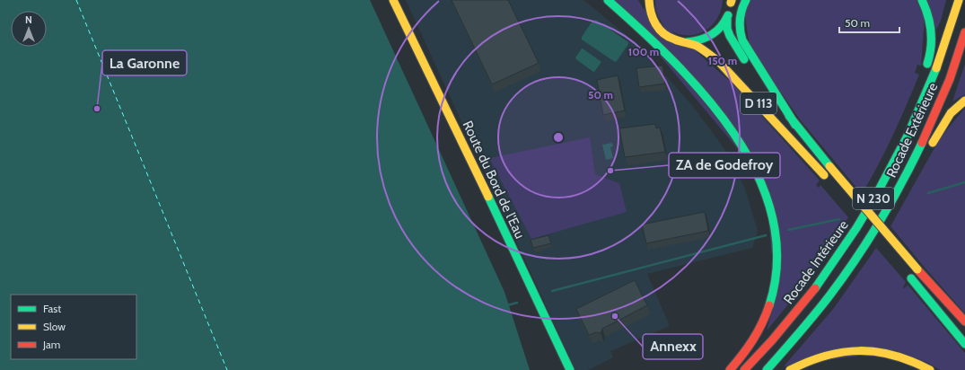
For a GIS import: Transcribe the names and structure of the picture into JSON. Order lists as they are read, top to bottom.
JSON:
{
  "streets": {
    "main road": [
      "D 113",
      "Rocade Extérieure",
      "Route du Bord de l'Eau",
      "N 230",
      "Rocade Intérieure"
    ]
  },
  "places": ["La Garonne", "ZA de Godefroy", "Annexx"],
  "legend": ["Fast", "Slow", "Jam"],
  "scale_bar": "50 m",
  "north": "top",
  "rings": ["100 m", "150 m", "50 m"]
}
